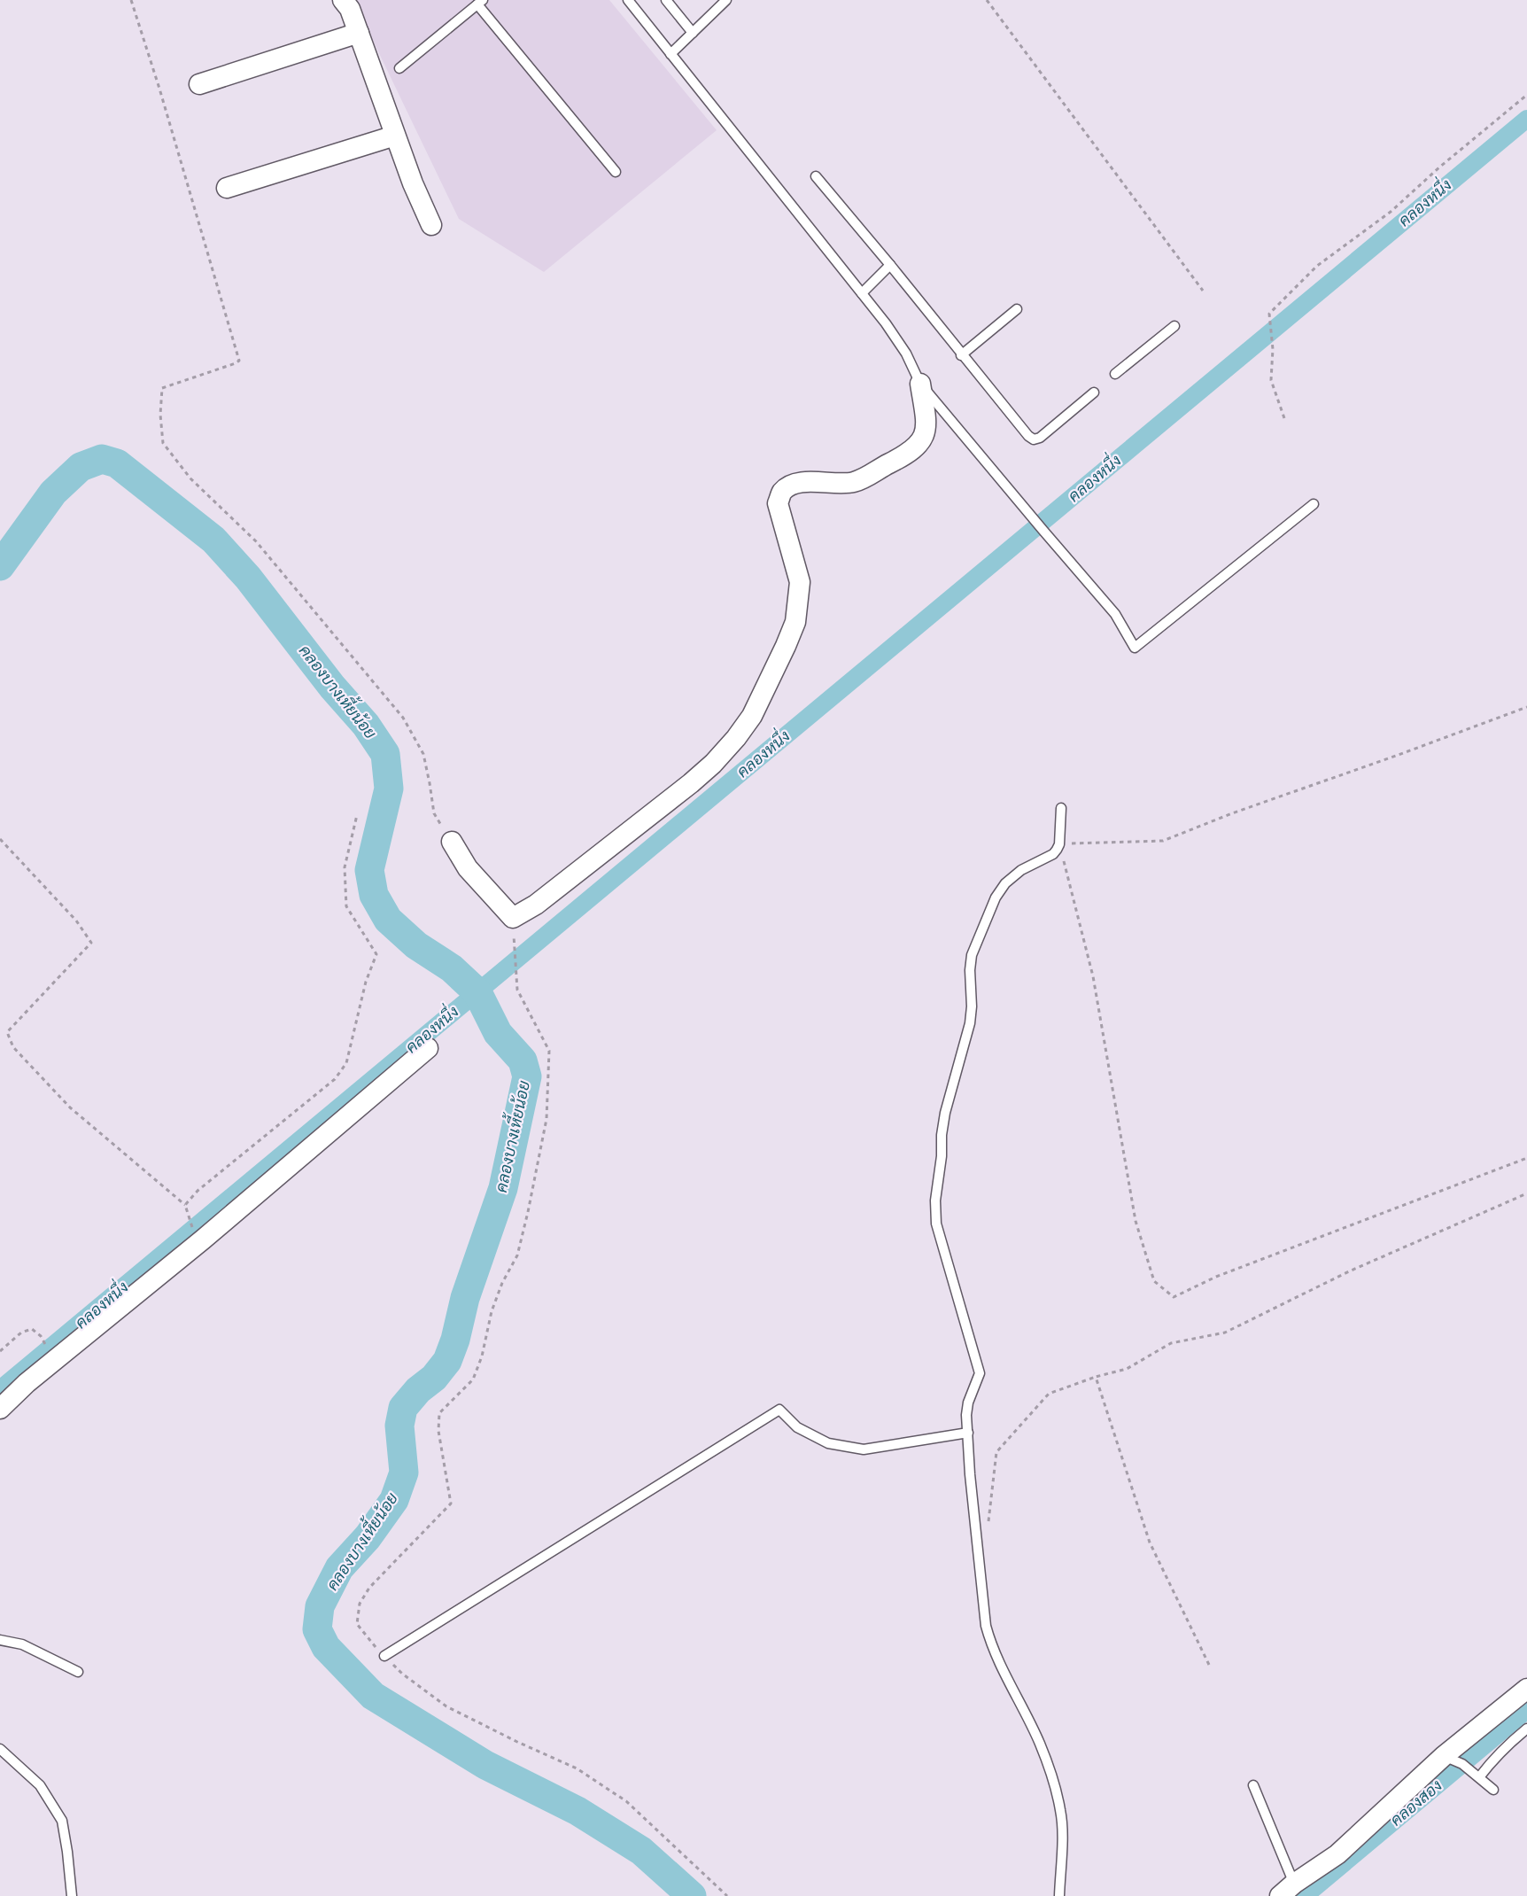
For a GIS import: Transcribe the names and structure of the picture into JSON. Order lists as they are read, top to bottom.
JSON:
{
  "water": ["คลองหนึ่ง", "คลองบางเหี้ยน้อย", "คลองสอง"]
}
